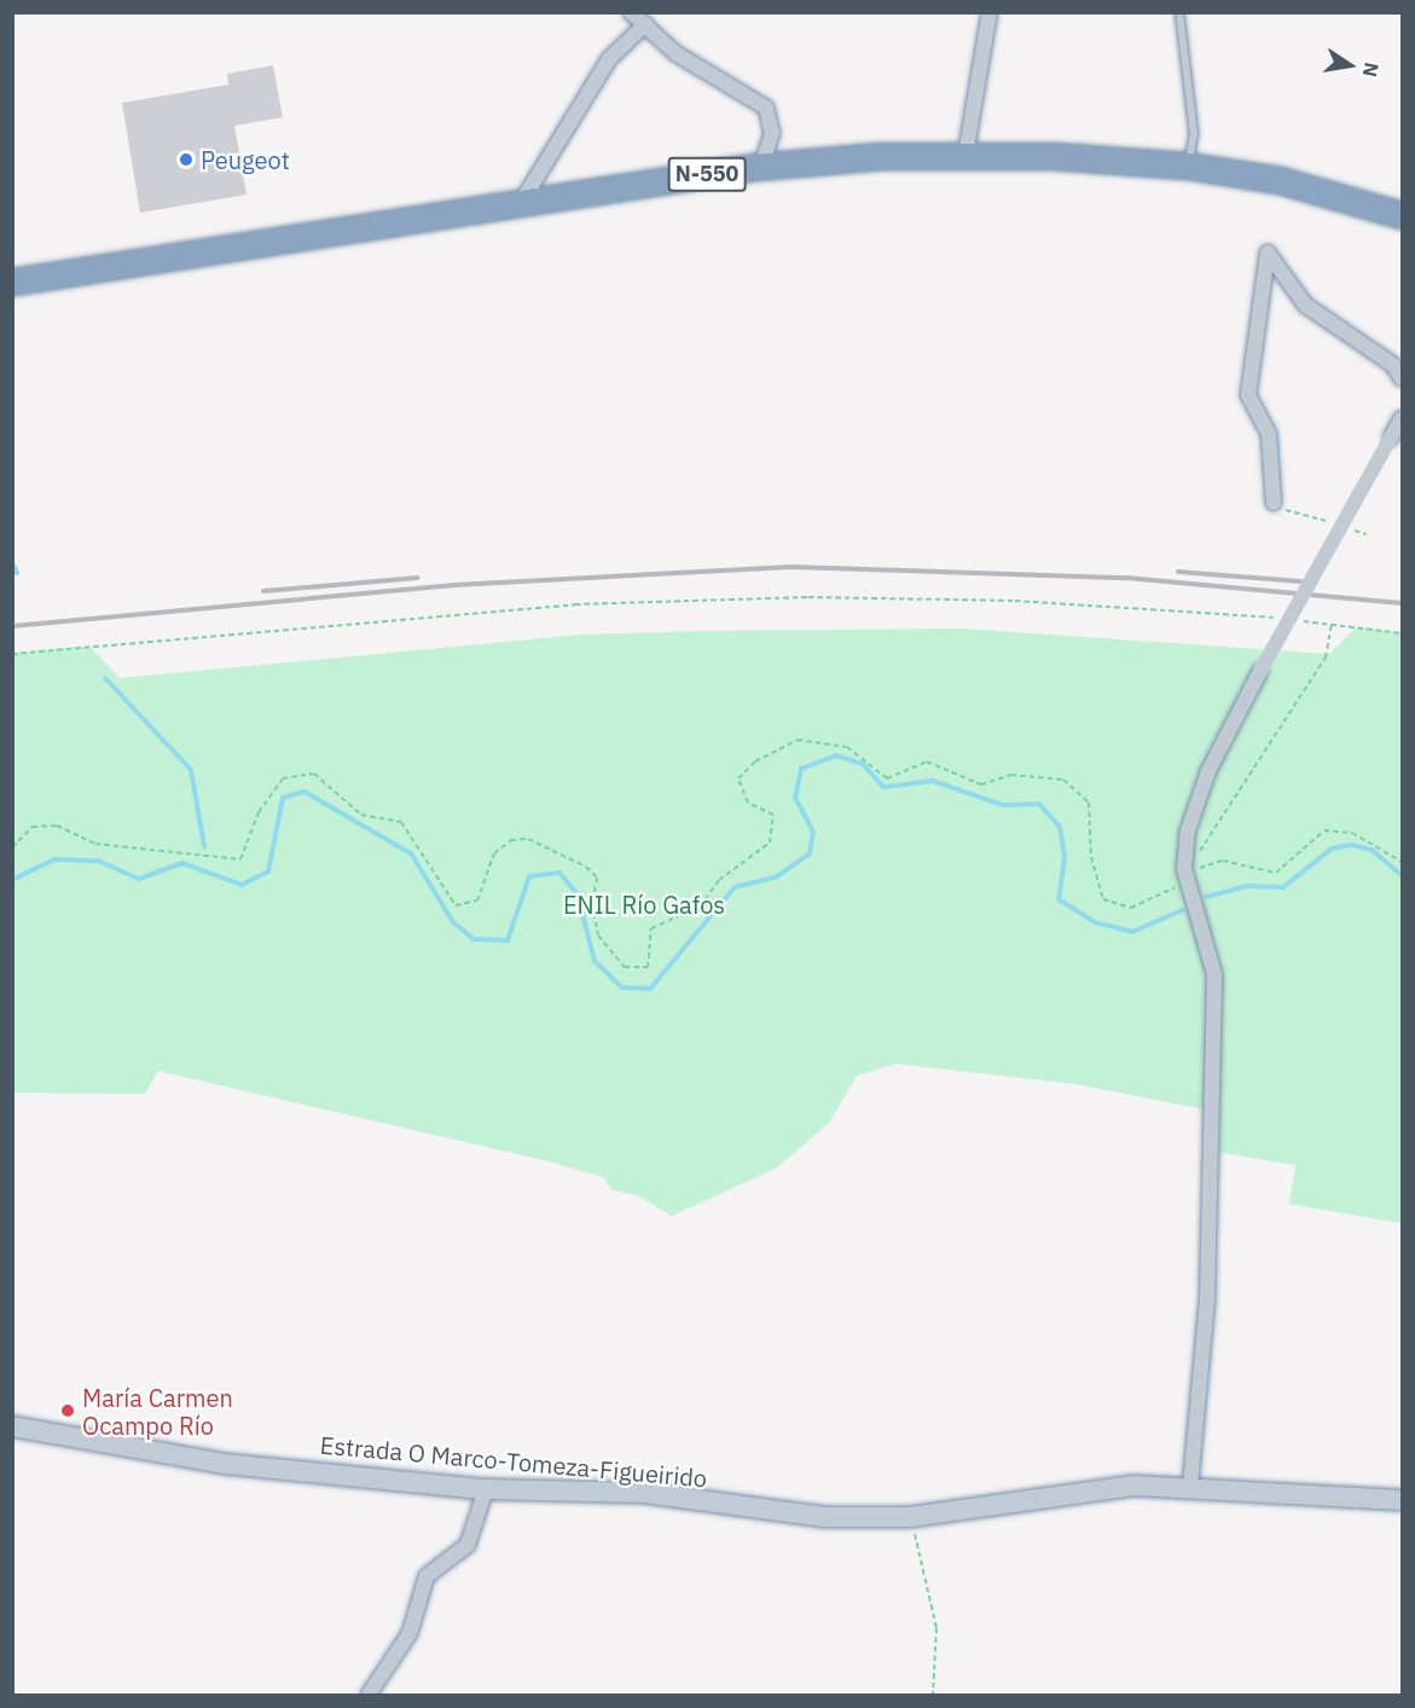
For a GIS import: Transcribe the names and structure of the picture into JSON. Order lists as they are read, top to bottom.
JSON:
{
  "streets": {
    "highway": ["N-550"],
    "street": ["Estrada O Marco-Tomeza-Figueirido"]
  },
  "parks": ["ENIL Río Gafos"],
  "places": ["Peugeot", "María Carmen Ocampo Río"],
  "north": "right"
}
